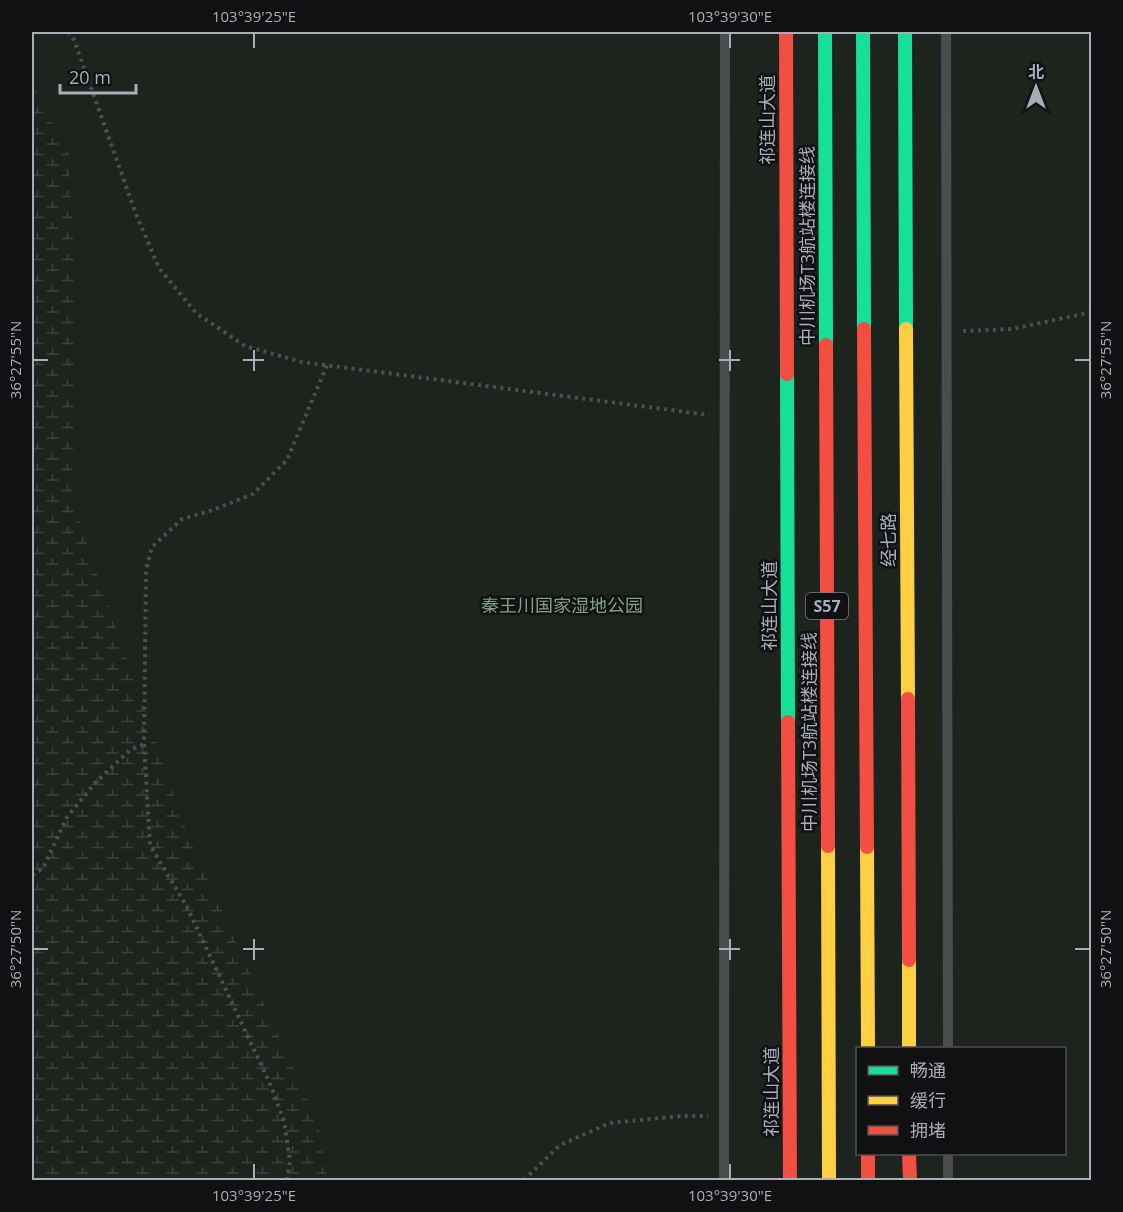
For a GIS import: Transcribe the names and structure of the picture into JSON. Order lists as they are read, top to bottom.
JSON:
{
  "streets": {
    "main road": [
      "祁连山大道",
      "中川机场T3航站楼连接线",
      "经七路",
      "S57"
    ]
  },
  "parks": ["秦王川国家湿地公园"],
  "legend": ["畅通", "缓行", "拥堵"],
  "scale_bar": "20 m",
  "north": "top",
  "coordinates": [
    "103°39'25\"E",
    "103°39'30\"E",
    "36°27'55\"N",
    "36°27'50\"N"
  ]
}
